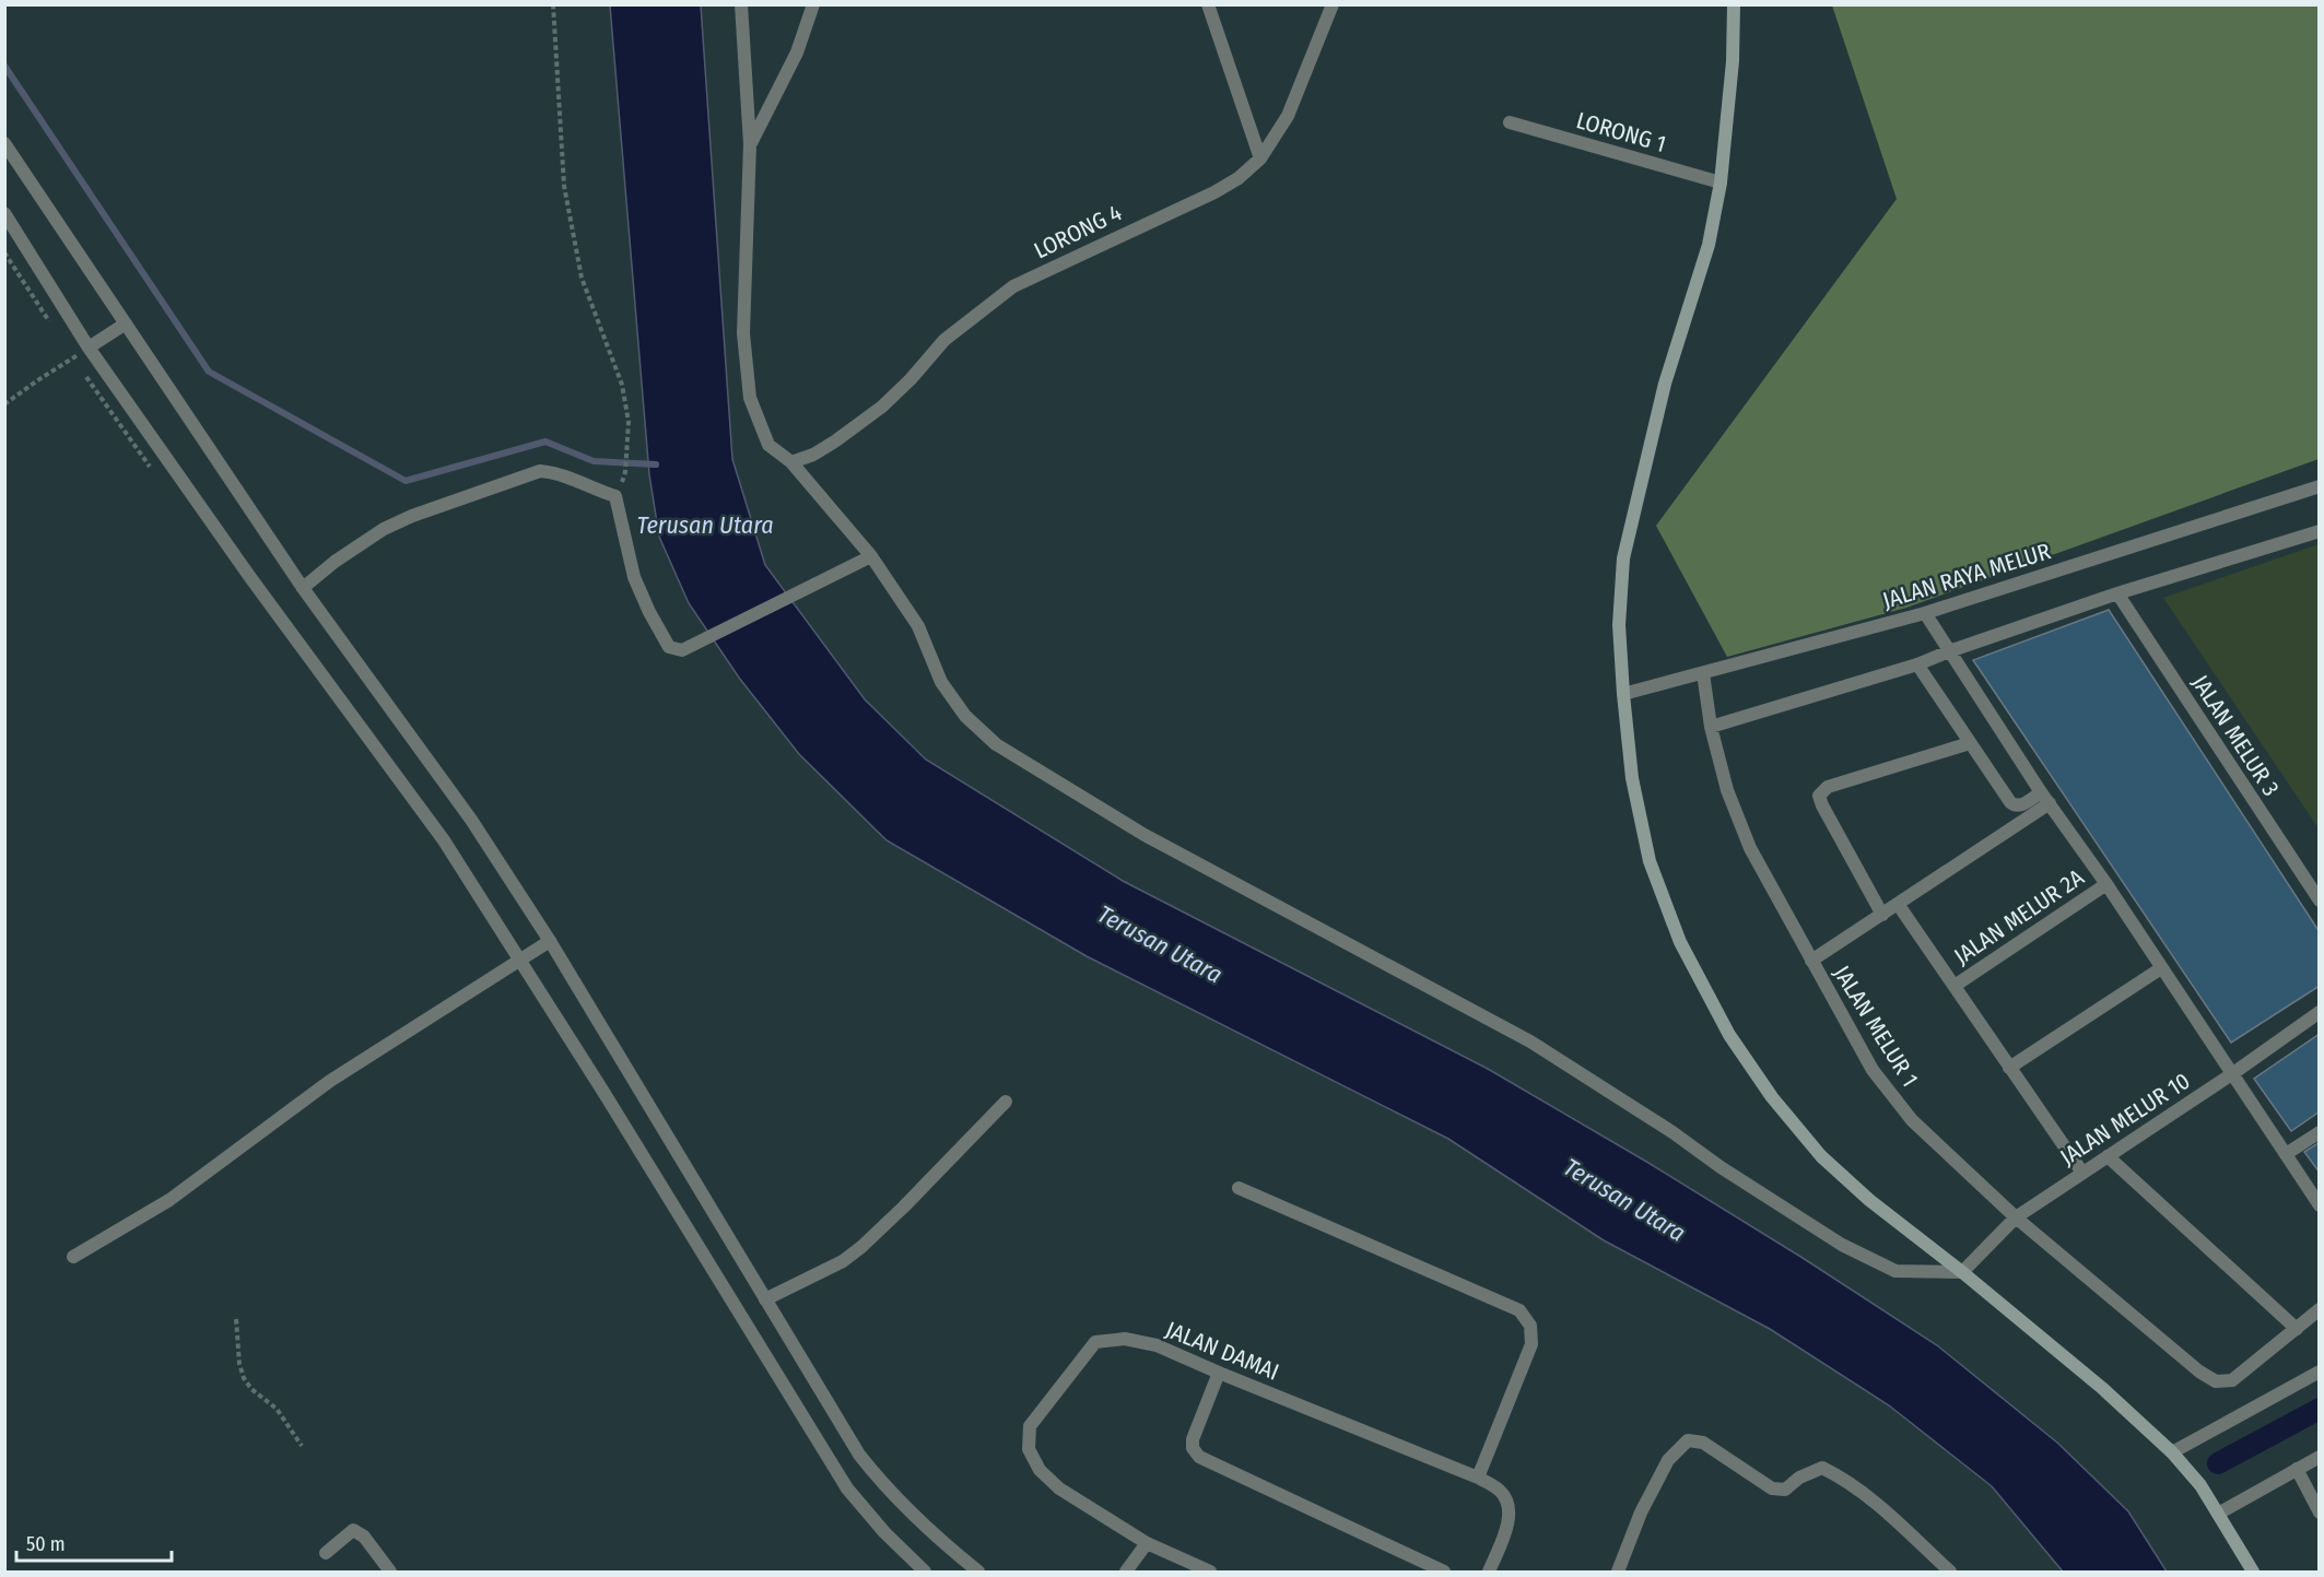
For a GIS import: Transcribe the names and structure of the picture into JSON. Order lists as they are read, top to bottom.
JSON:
{
  "streets": {
    "street": [
      "LORONG 1",
      "LORONG 4",
      "JALAN RAYA MELUR",
      "JALAN MELUR 3",
      "JALAN MELUR 2A",
      "JALAN MELUR 1",
      "JALAN MELUR 10",
      "JALAN DAMAI"
    ]
  },
  "crossings": [
    ["JALAN RAYA MELUR", "JALAN MELUR 1"],
    ["JALAN MELUR 1", "JALAN MELUR 10"]
  ],
  "water": ["Terusan Utara"],
  "scale_bar": "50 m"
}
